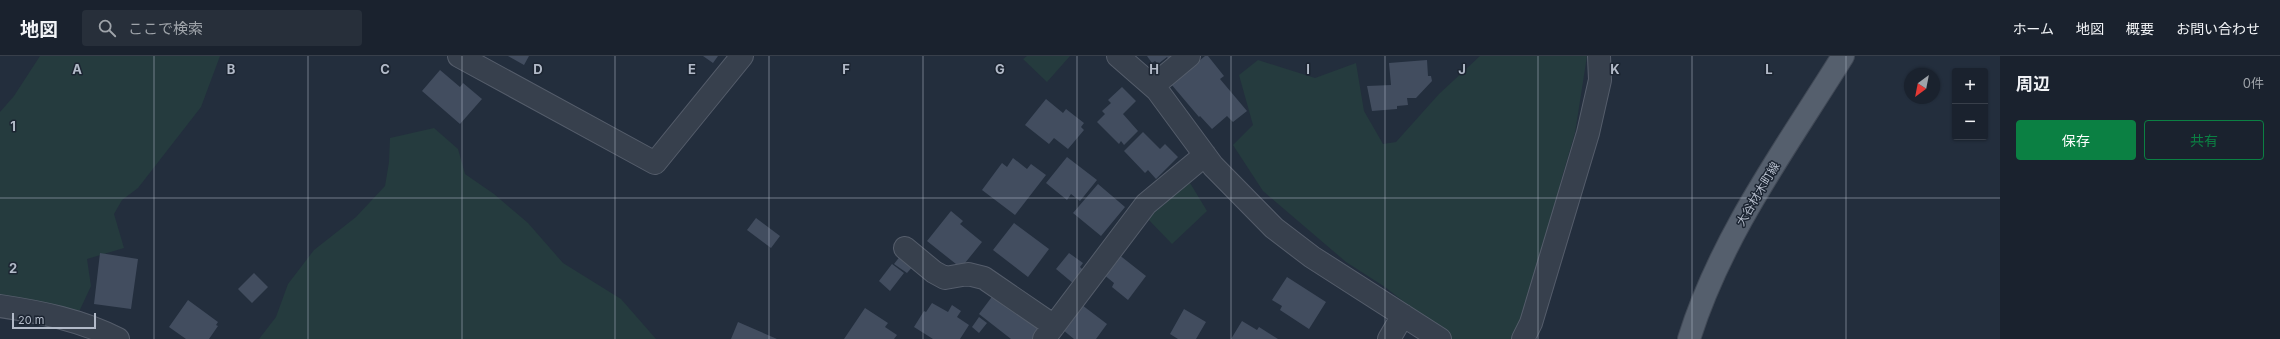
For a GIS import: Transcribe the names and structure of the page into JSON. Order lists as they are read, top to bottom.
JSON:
{
  "streets": {
    "main road": ["大谷材木町線"]
  },
  "scale_bar": "20 m",
  "north": "bottom left",
  "page": {
    "header": "地図",
    "search": "ここで検索",
    "nav": [
      "ホーム",
      "地図",
      "概要",
      "お問い合わせ"
    ],
    "heading": ["周辺", "0件"],
    "map_buttons": ["+", "−"],
    "buttons": ["保存", "共有"],
    "scale": "20 m"
  },
  "grid": {
    "columns": [
      "A",
      "B",
      "C",
      "D",
      "E",
      "F",
      "G",
      "H",
      "I",
      "J",
      "K",
      "L"
    ],
    "rows": ["1", "2"]
  }
}
